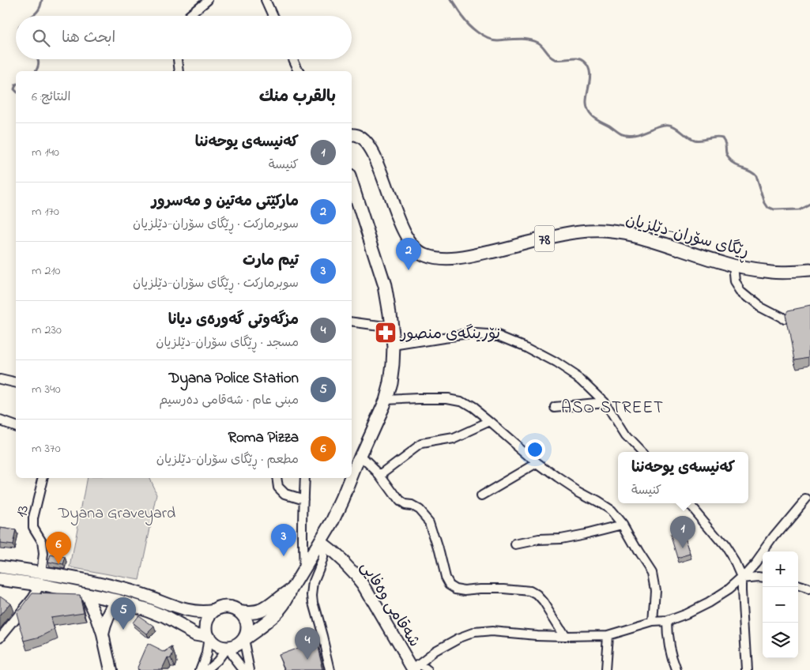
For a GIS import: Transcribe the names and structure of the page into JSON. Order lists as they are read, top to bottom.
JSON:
{
  "streets": {
    "main road": ["ڕێگای سۆران-دێلزیان", "78"],
    "street": ["13", "شەقامی وەفایی"]
  },
  "districts": ["ASO STREET"],
  "parks": ["Dyana Graveyard"],
  "places": {
    "pharmacy": ["نۆرینگه‌ی منصور"]
  },
  "page": {
    "search": "ابحث هنا",
    "heading": ["بالقرب منك", "النتائج: 6"],
    "list": [
      {
        "mark": "1",
        "name": "کەنیسەی یوحەننا",
        "note": "كنيسة",
        "value": "140 m"
      },
      {
        "mark": "2",
        "name": "مارکێتی مەتین و مەسرور",
        "note": "سوبرماركت · ڕێگای سۆران-دێلزیان",
        "value": "170 m"
      },
      {
        "mark": "3",
        "name": "تیم مارت",
        "note": "سوبرماركت · ڕێگای سۆران-دێلزیان",
        "value": "210 m"
      },
      {
        "mark": "4",
        "name": "مزگەوتی گەورەی دیانا",
        "note": "مسجد · ڕێگای سۆران-دێلزیان",
        "value": "230 m"
      },
      {
        "mark": "5",
        "name": "Dyana Police Station",
        "note": "مبنى عام · شەقامی دەرسیم",
        "value": "340 m"
      },
      {
        "mark": "6",
        "name": "Roma Pizza",
        "note": "مطعم · ڕێگای سۆران-دێلزیان",
        "value": "370 m"
      }
    ],
    "pins": [
      "2",
      "1",
      "3",
      "6",
      "5",
      "4"
    ],
    "popup": ["کەنیسەی یوحەننا", "كنيسة"],
    "map_buttons": ["+", "−"]
  }
}
